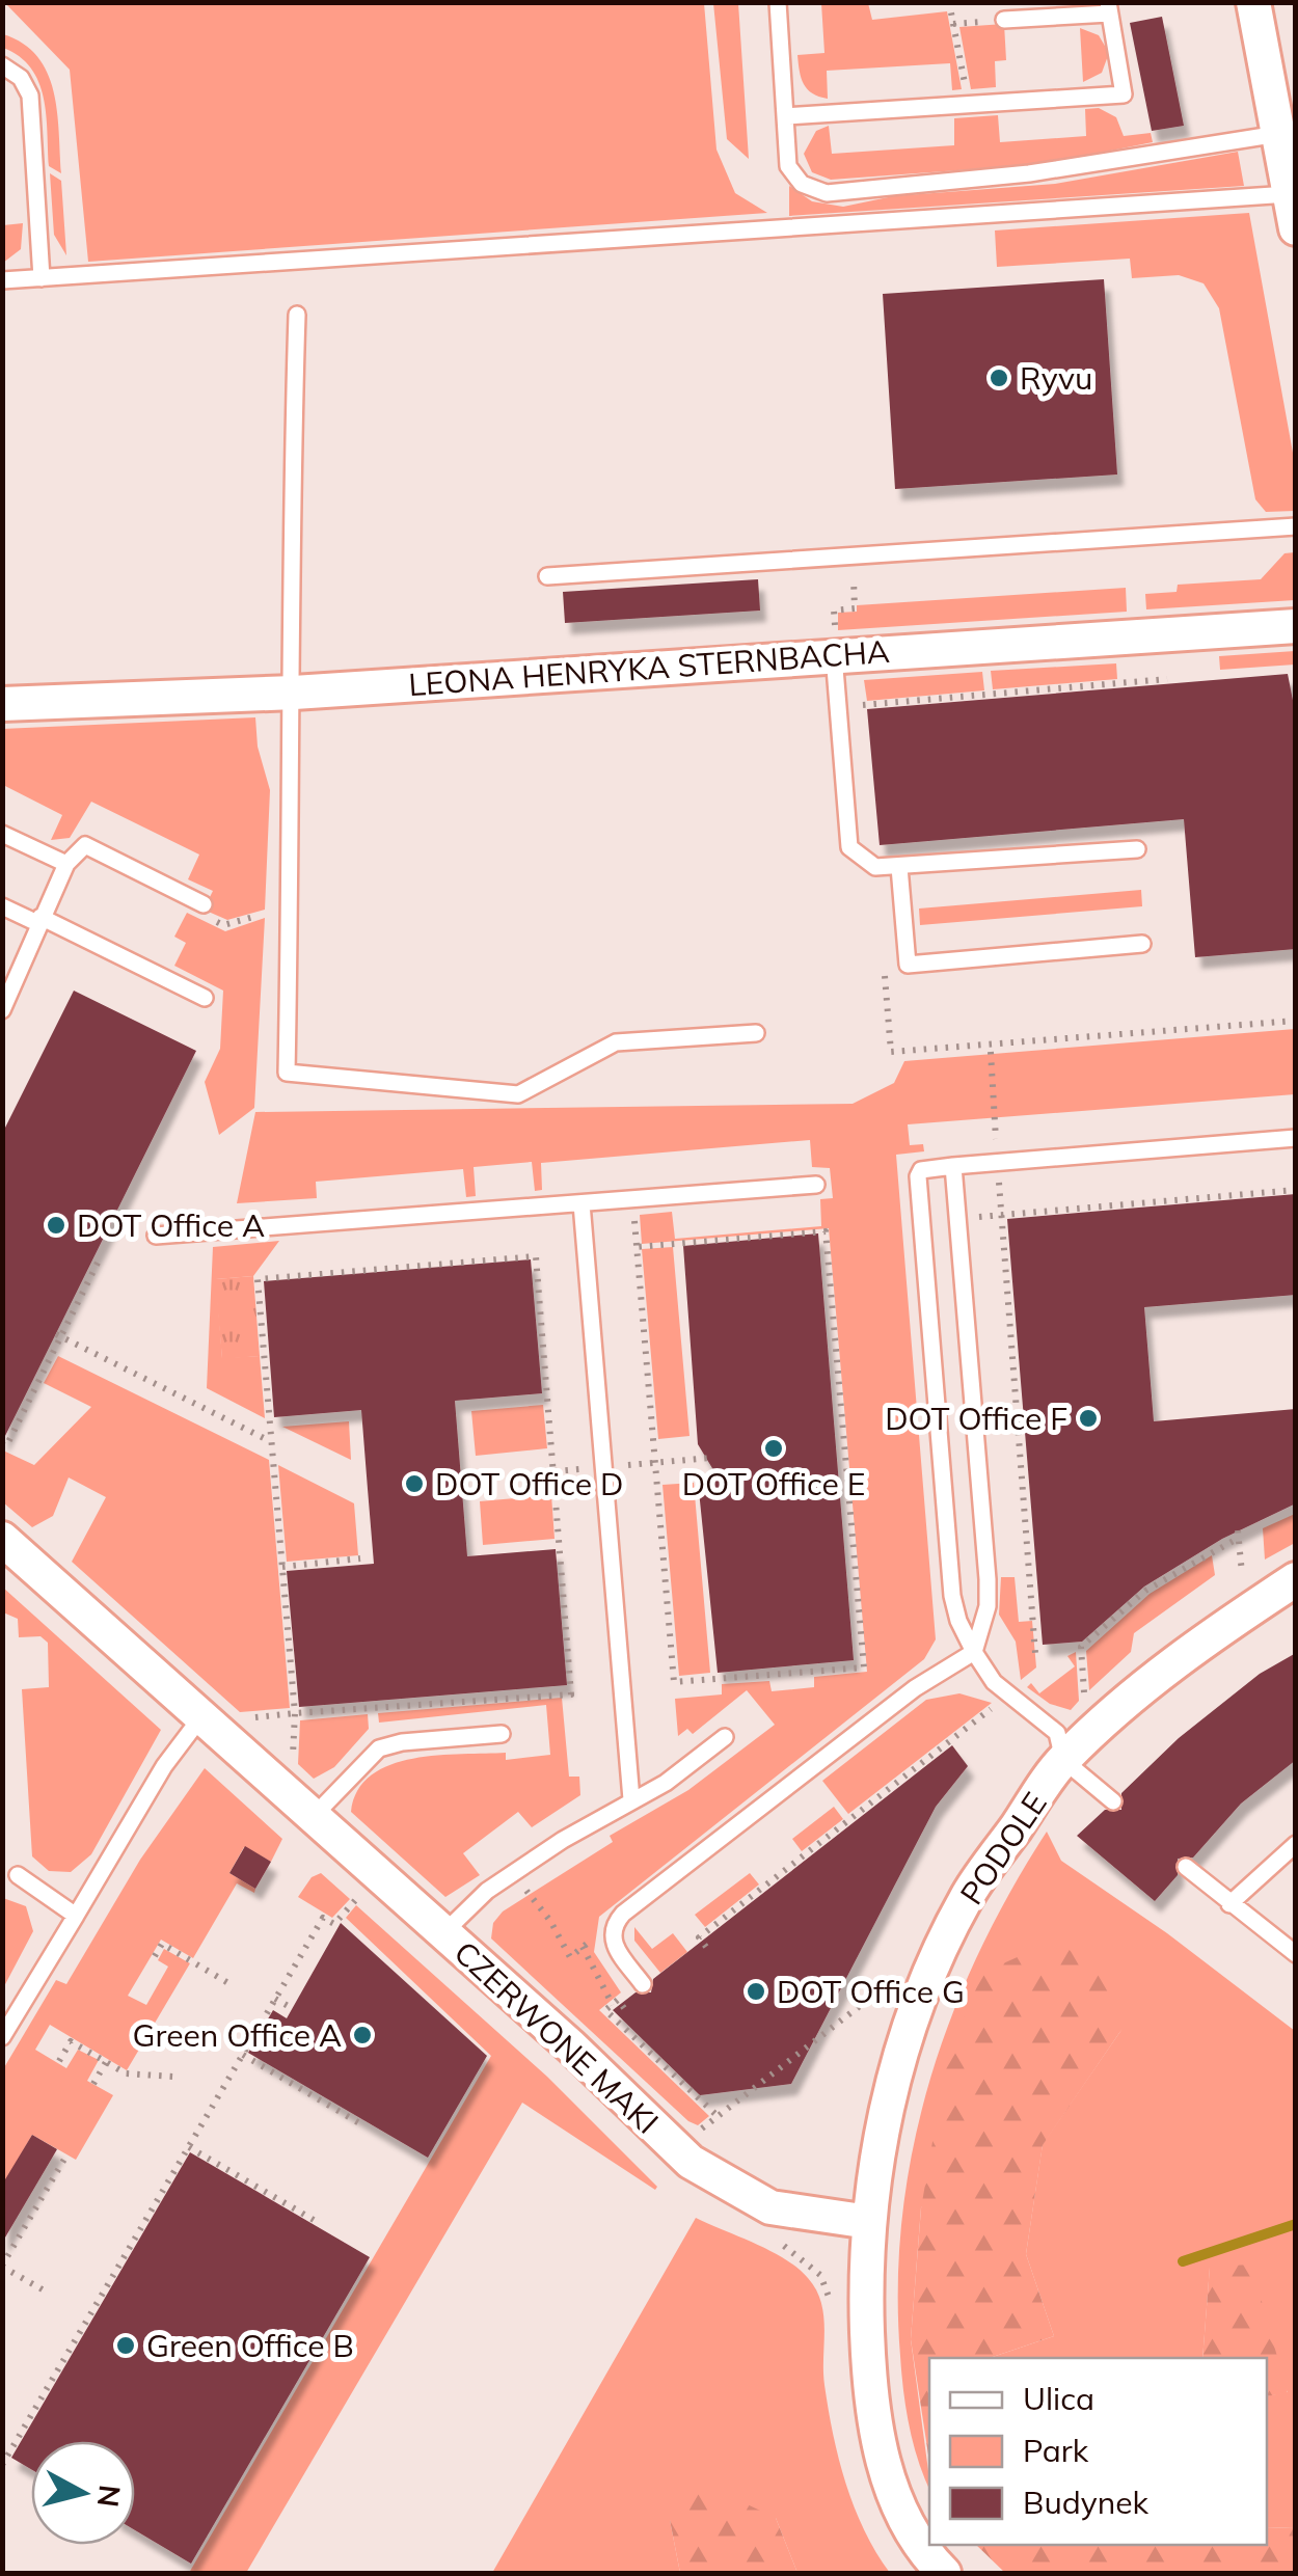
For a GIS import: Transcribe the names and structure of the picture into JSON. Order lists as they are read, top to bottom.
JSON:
{
  "streets": {
    "street": ["LEONA HENRYKA STERNBACHA", "PODOLE", "CZERWONE MAKI"]
  },
  "crossings": [
    ["PODOLE", "CZERWONE MAKI"]
  ],
  "places": [
    "Ryvu",
    "DOT Office A",
    "DOT Office F",
    "DOT Office E",
    "DOT Office D",
    "DOT Office G",
    "Green Office A",
    "Green Office B"
  ],
  "legend": ["Ulica", "Park", "Budynek"],
  "north": "right"
}
